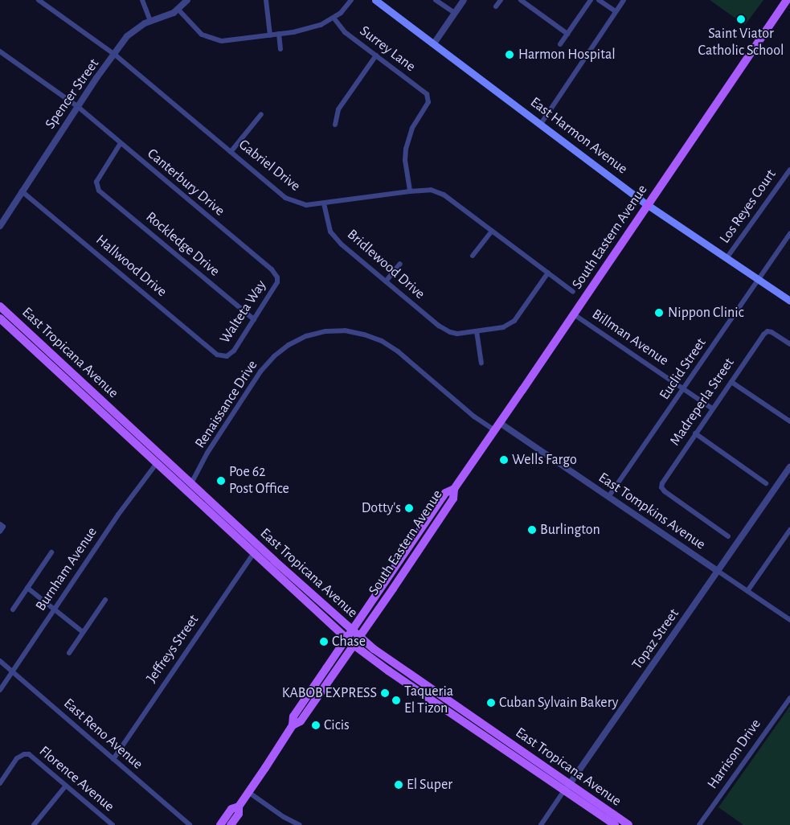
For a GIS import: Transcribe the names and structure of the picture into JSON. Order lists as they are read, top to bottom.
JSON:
{
  "streets": {
    "main road": ["East Harmon Avenue", "South Eastern Avenue", "East Tropicana Avenue"],
    "street": [
      "Surrey Lane",
      "Spencer Street",
      "Gabriel Drive",
      "Canterbury Drive",
      "Los Reyes Court",
      "Rockledge Drive",
      "Bridlewood Drive",
      "Hallwood Drive",
      "Walteta Way",
      "Billman Avenue",
      "Euclid Street",
      "Madreperla Street",
      "Renaissance Drive",
      "East Tompkins Avenue",
      "Burnham Avenue",
      "Topaz Street",
      "Jeffreys Street",
      "East Reno Avenue",
      "Harrison Drive",
      "Florence Avenue"
    ]
  },
  "crossings": [
    ["Surrey Lane", "Gabriel Drive"],
    ["Spencer Street", "Gabriel Drive"],
    ["Spencer Street", "Canterbury Drive"],
    ["Spencer Street", "Hallwood Drive"],
    ["East Harmon Avenue", "Los Reyes Court"],
    ["East Harmon Avenue", "South Eastern Avenue"],
    ["East Harmon Avenue", "Euclid Street"],
    ["Gabriel Drive", "Bridlewood Drive"],
    ["Canterbury Drive", "Rockledge Drive"],
    ["Canterbury Drive", "Walteta Way"],
    ["South Eastern Avenue", "Billman Avenue"],
    ["South Eastern Avenue", "East Tropicana Avenue"],
    ["South Eastern Avenue", "Renaissance Drive"],
    ["South Eastern Avenue", "East Tompkins Avenue"],
    ["Rockledge Drive", "Walteta Way"],
    ["Hallwood Drive", "Walteta Way"],
    ["Billman Avenue", "Euclid Street"],
    ["Billman Avenue", "Madreperla Street"],
    ["East Tropicana Avenue", "Renaissance Drive"],
    ["East Tropicana Avenue", "Burnham Avenue"],
    ["East Tropicana Avenue", "Topaz Street"],
    ["East Tropicana Avenue", "Jeffreys Street"],
    ["Euclid Street", "East Tompkins Avenue"],
    ["East Tompkins Avenue", "Topaz Street"],
    ["Burnham Avenue", "East Reno Avenue"],
    ["Jeffreys Street", "East Reno Avenue"]
  ],
  "places": [
    "Saint Viator Catholic School",
    "Harmon Hospital",
    "Nippon Clinic",
    "Wells Fargo",
    "Poe 62 Post Office",
    "Dotty's",
    "Burlington",
    "Chase",
    "KABOB EXPRESS",
    "Taqueria El Tizon",
    "Cuban Sylvain Bakery",
    "Cicis",
    "El Super"
  ]
}
